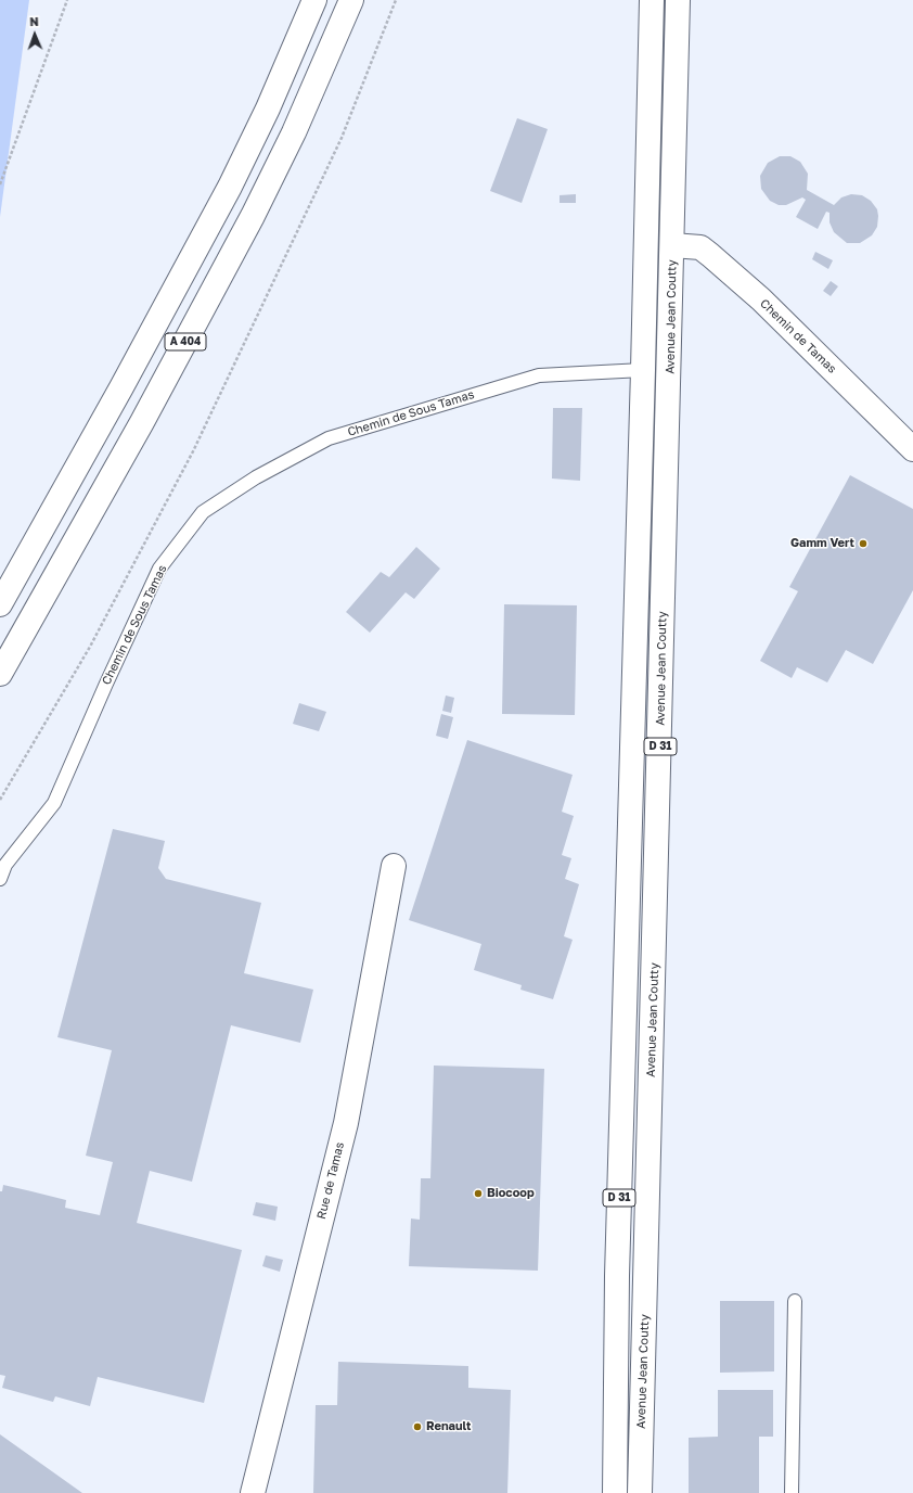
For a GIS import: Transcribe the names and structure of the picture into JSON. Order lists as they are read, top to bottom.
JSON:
{
  "streets": {
    "main road": [
      "Avenue Jean Coutty",
      "Chemin de Tamas",
      "A 404",
      "D 31",
      "Rue de Tamas"
    ],
    "lane": ["Chemin de Sous Tamas"]
  },
  "crossings": [
    ["Avenue Jean Coutty", "Chemin de Tamas"],
    ["Chemin de Sous Tamas", "D 31"]
  ],
  "places": ["Gamm Vert", "Biocoop", "Renault"],
  "north": "top"
}
